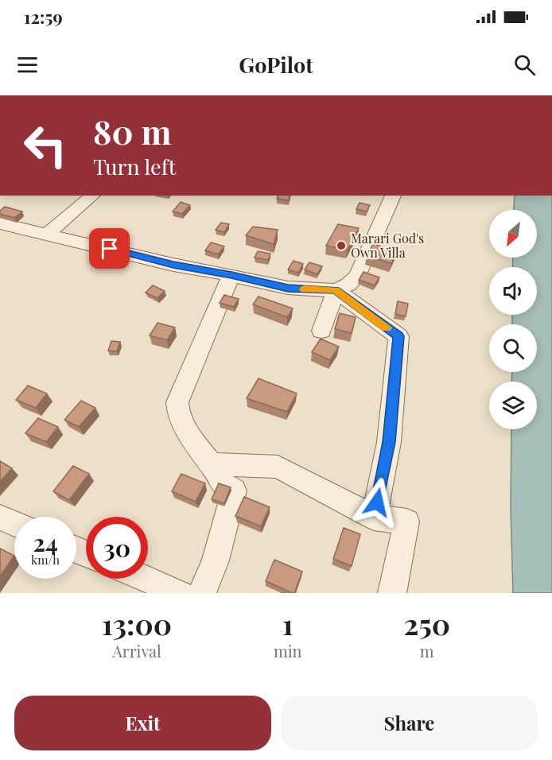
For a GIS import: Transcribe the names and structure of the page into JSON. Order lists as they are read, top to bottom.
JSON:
{
  "places": ["Marari God's Own Villa"],
  "north": "bottom left",
  "page": {
    "status": "12:59",
    "header": "GoPilot",
    "turn": ["80 m", "Turn left"],
    "speed": "24 km/h",
    "limit": "30",
    "eta": [
      "13:00",
      "Arrival",
      "1",
      "min",
      "250",
      "m"
    ],
    "buttons": ["Exit", "Share"]
  }
}
